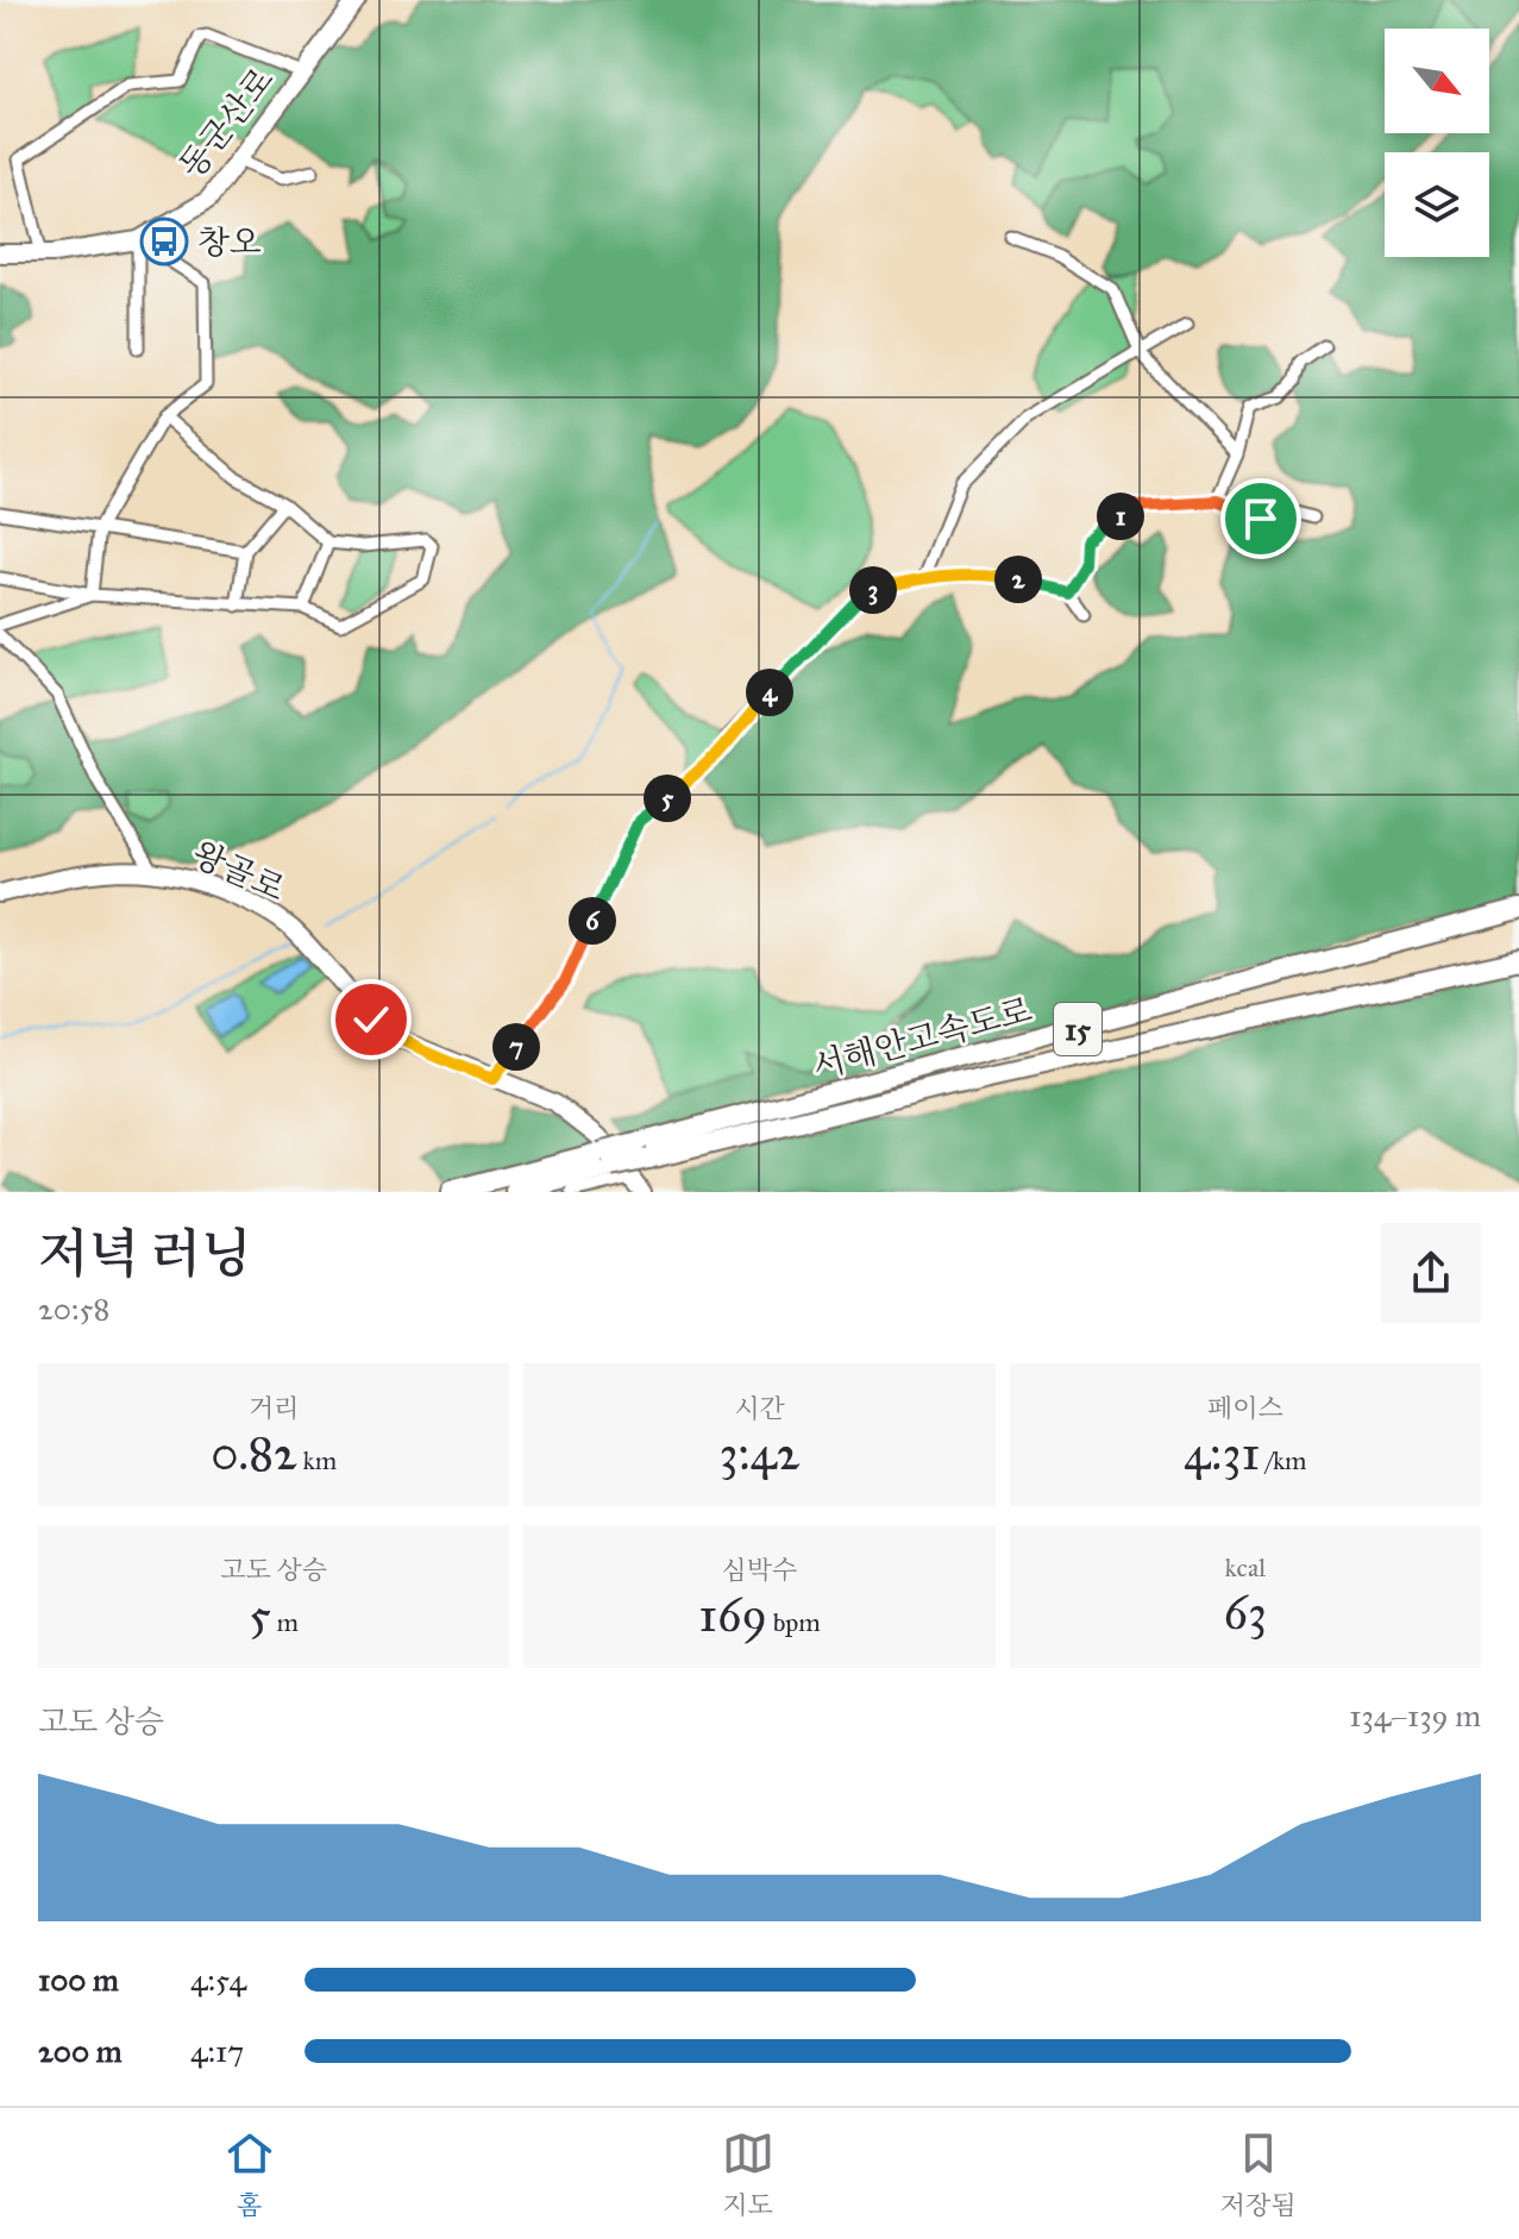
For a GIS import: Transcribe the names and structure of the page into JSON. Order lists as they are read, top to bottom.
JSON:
{
  "streets": {
    "highway": ["15", "서해안고속도로"],
    "main road": ["동군산로", "왕골로"]
  },
  "places": {
    "bus stop": ["창오"]
  },
  "north": "bottom right",
  "page": {
    "pins": [
      "1",
      "2",
      "3",
      "4",
      "5",
      "6",
      "7"
    ],
    "heading": ["저녁 러닝", "20:58"],
    "stats": [
      ["거리", "0.82 km"],
      ["시간", "3:42"],
      ["페이스", "4:31 /km"],
      ["고도 상승", "5 m"],
      ["심박수", "169 bpm"],
      ["kcal", "63"]
    ],
    "chart": ["고도 상승", "134–139 m"],
    "list": [
      {
        "name": "100 m",
        "note": "4:54"
      },
      {
        "name": "200 m",
        "note": "4:17"
      }
    ],
    "tabs": ["홈", "지도", "저장됨"]
  }
}
